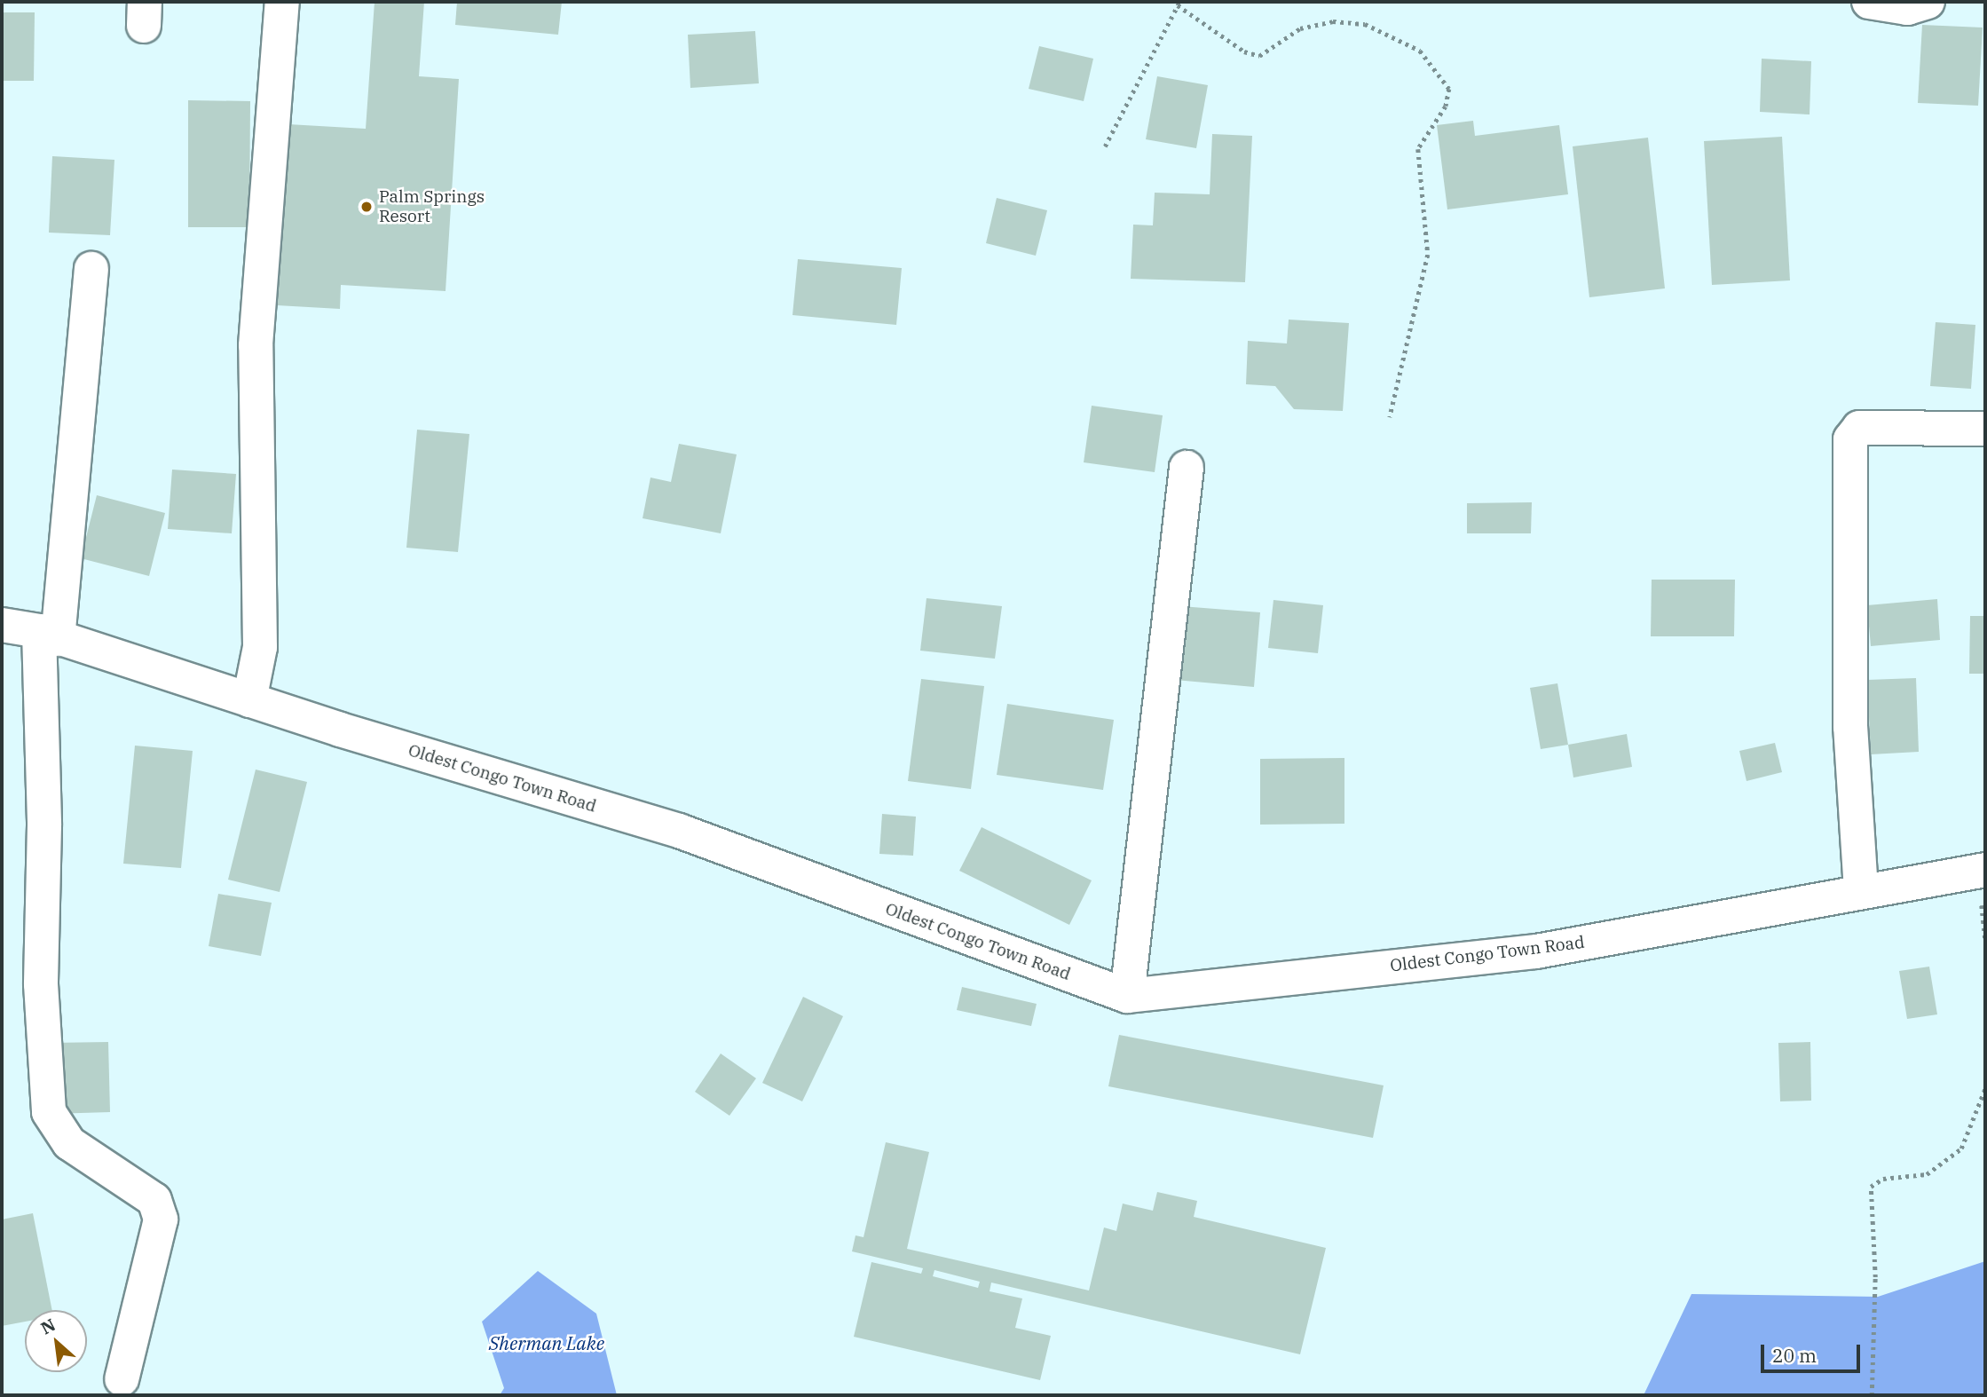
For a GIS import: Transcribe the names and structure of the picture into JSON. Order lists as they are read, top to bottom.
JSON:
{
  "streets": {
    "street": ["Oldest Congo Town Road"]
  },
  "water": ["Sherman Lake"],
  "places": ["Palm Springs Resort"],
  "scale_bar": "20 m",
  "north": "top left"
}
